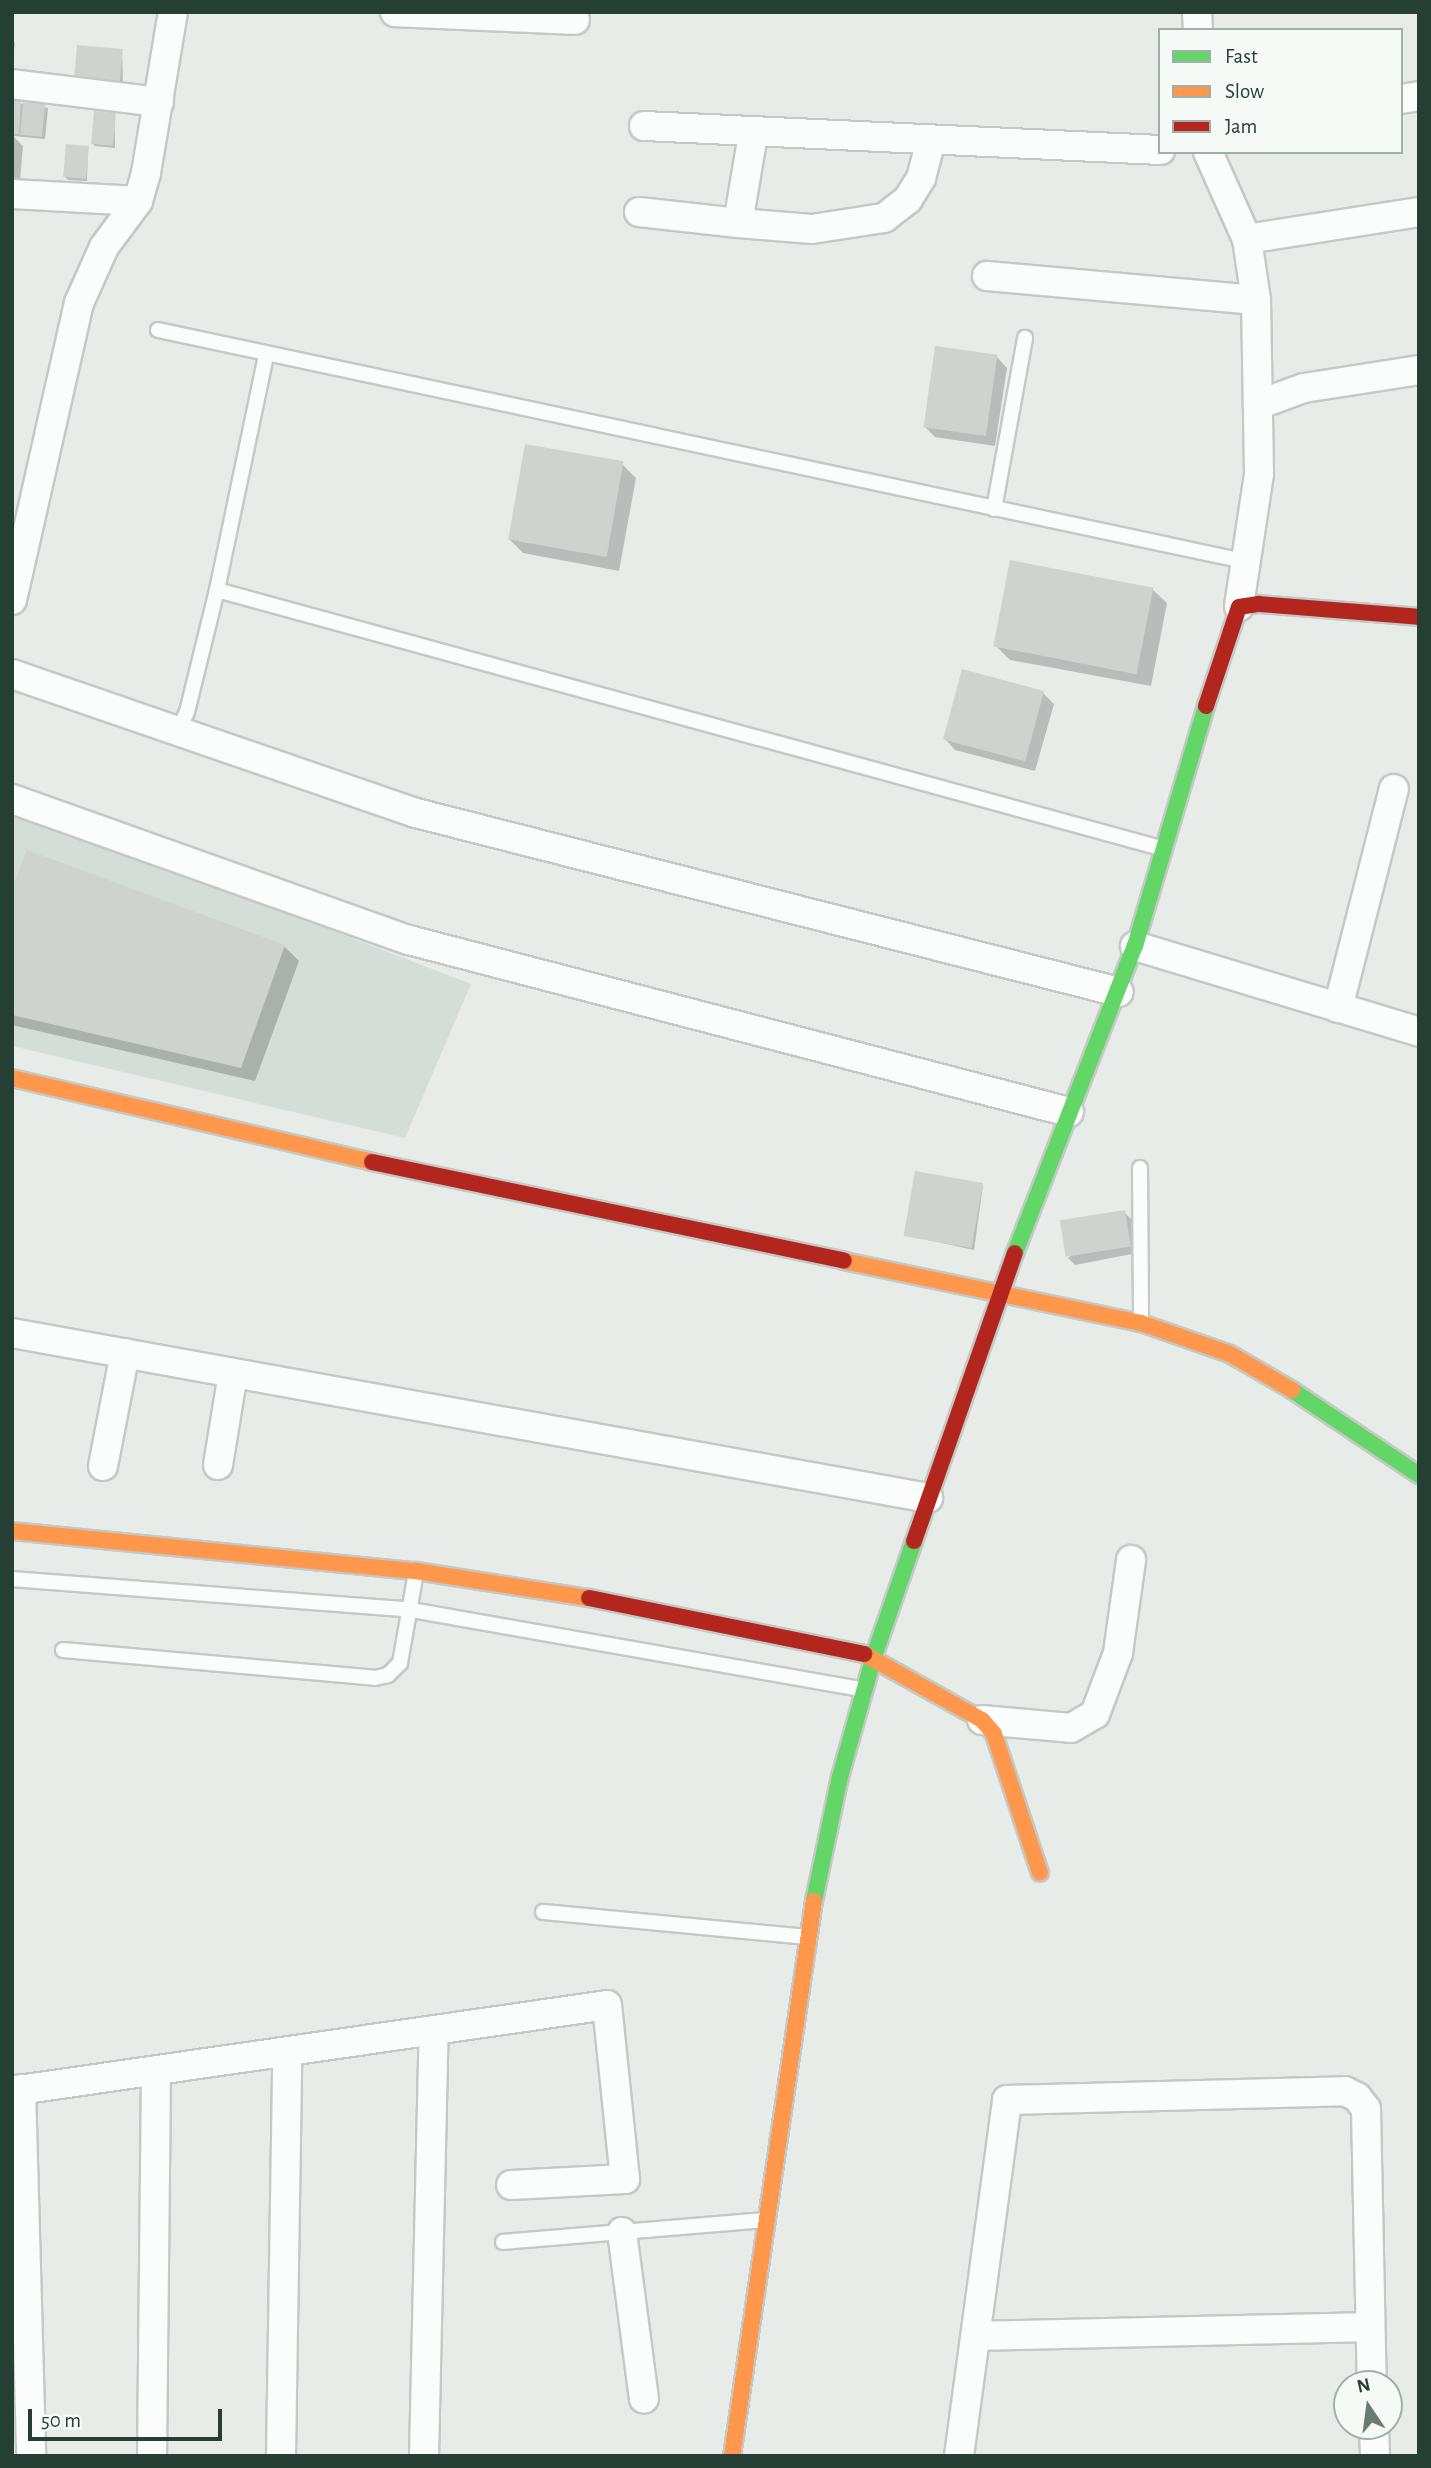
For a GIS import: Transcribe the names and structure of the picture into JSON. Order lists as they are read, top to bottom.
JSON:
{
  "legend": ["Fast", "Slow", "Jam"],
  "scale_bar": "50 m",
  "north": "top"
}
